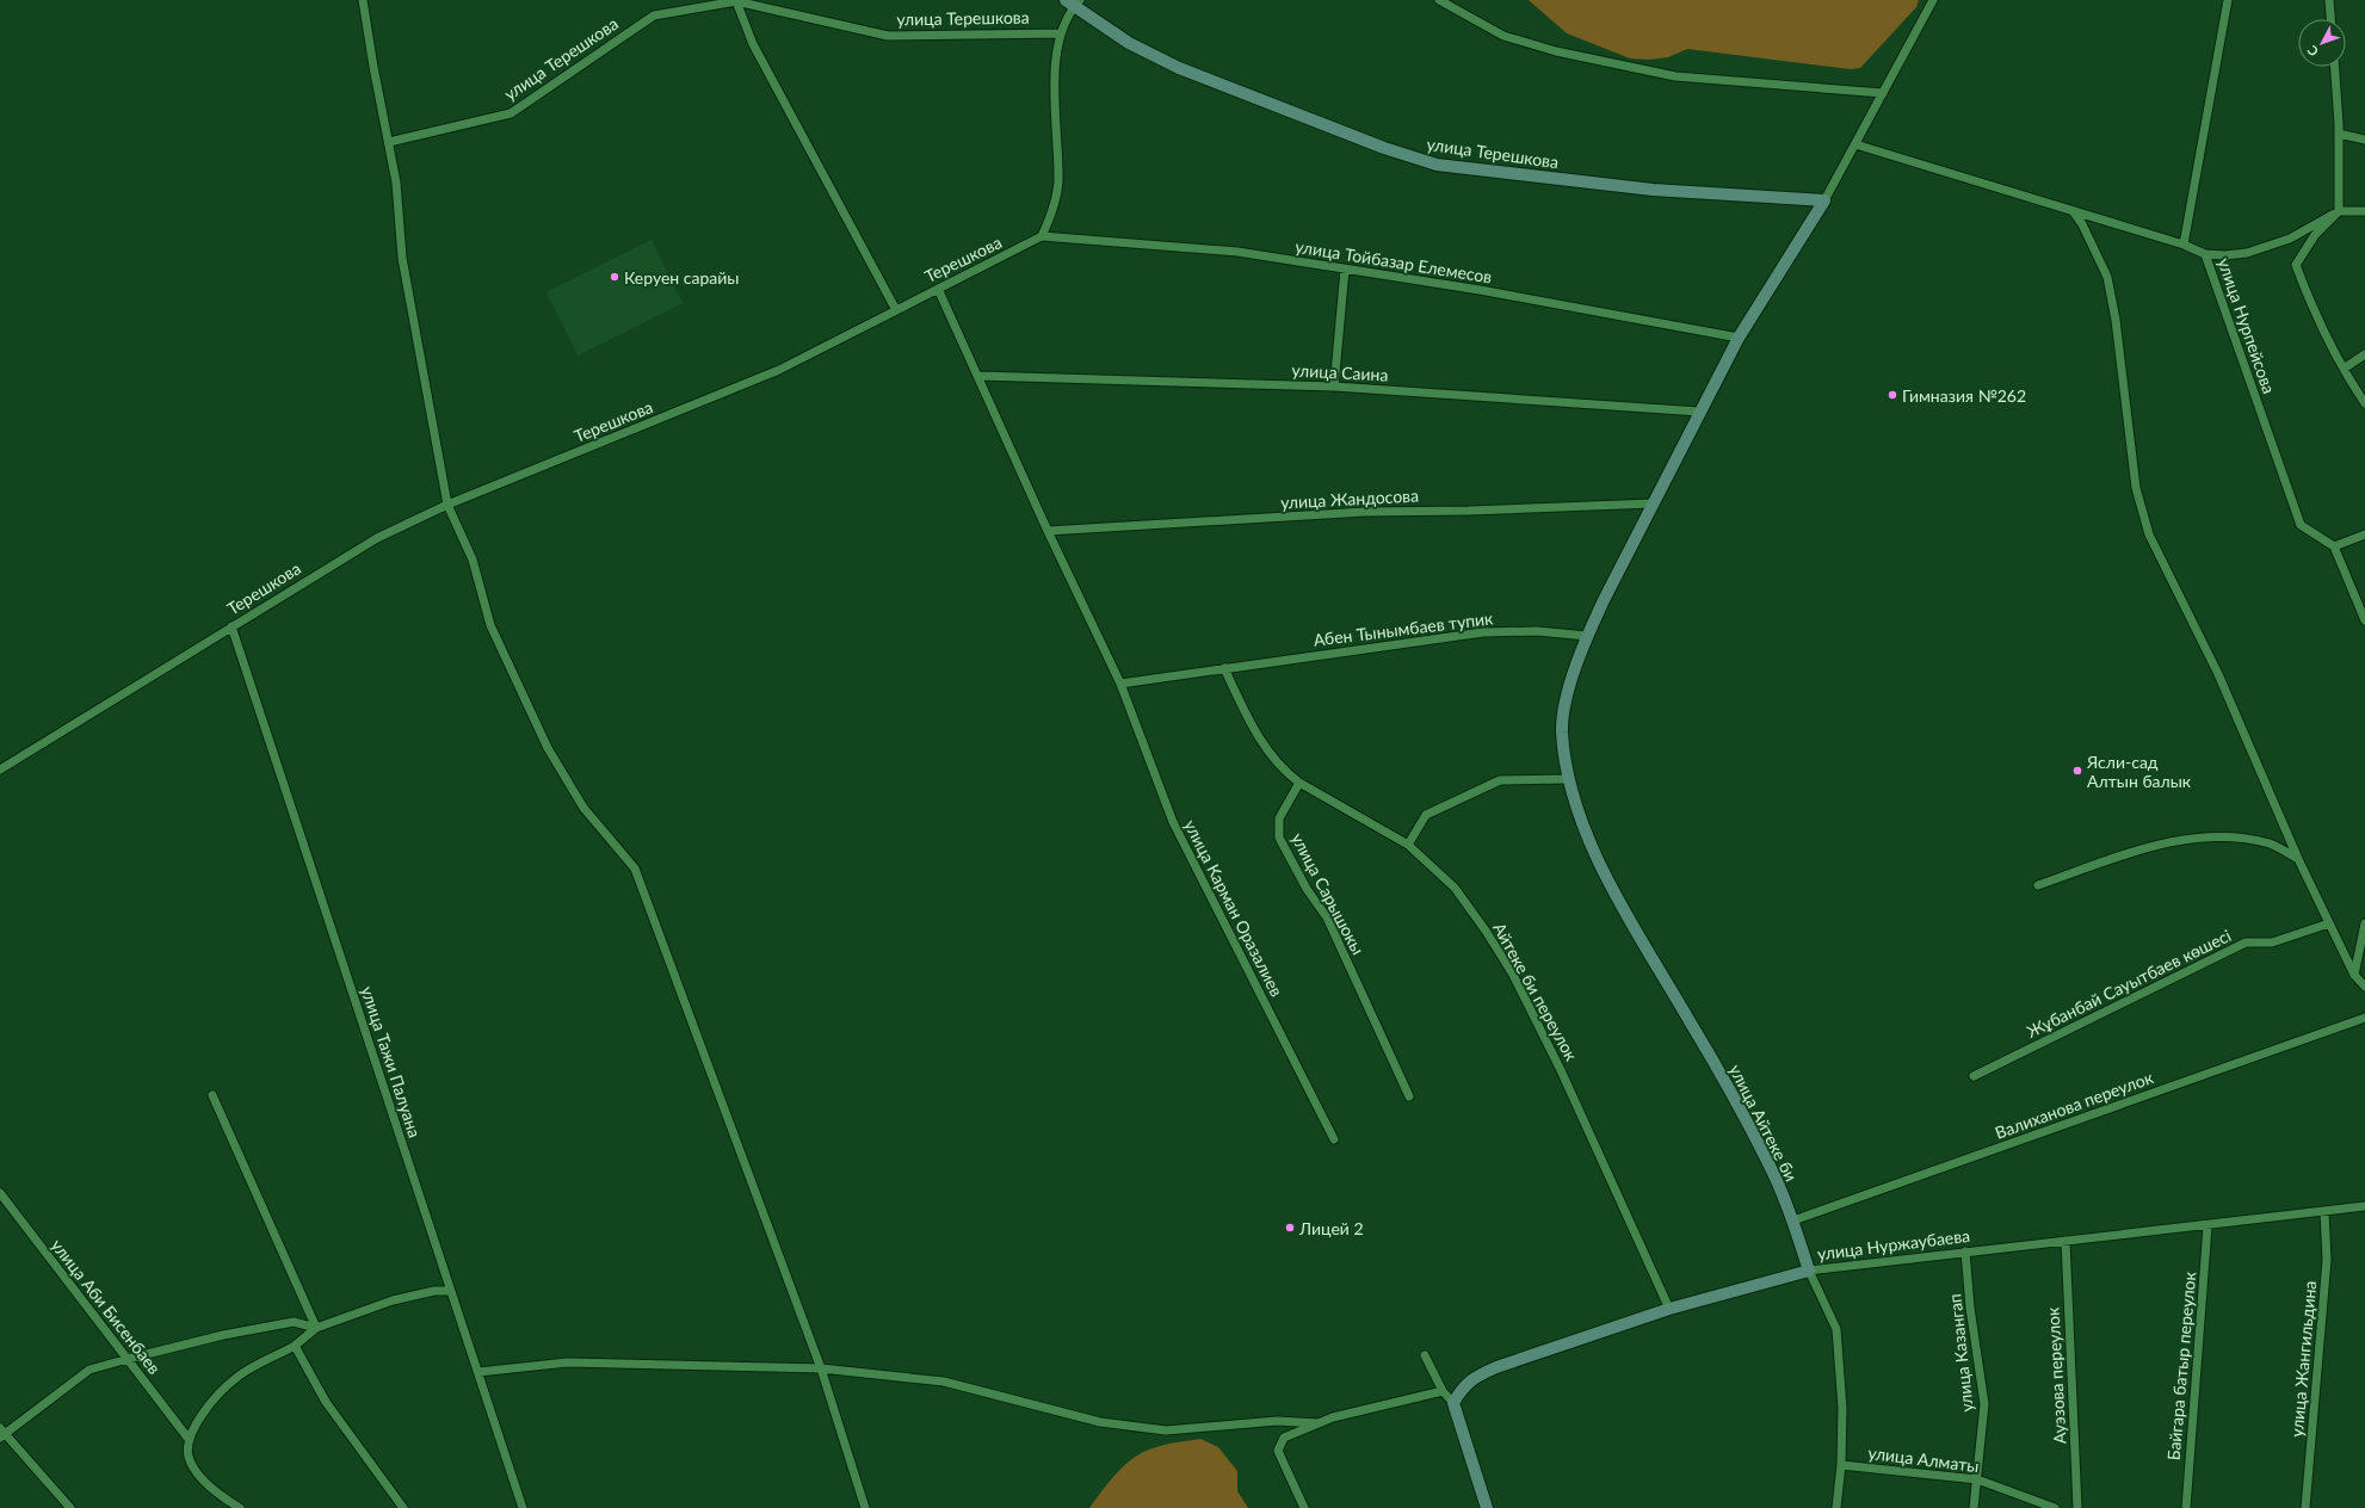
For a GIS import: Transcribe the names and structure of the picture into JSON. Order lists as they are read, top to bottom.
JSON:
{
  "streets": {
    "street": [
      "улица Терешкова",
      "Терешкова",
      "улица Тойбазар Елемесов",
      "улица Нурпейсова",
      "улица Саина",
      "улица Жандосова",
      "Абен Тынымбаев тупик",
      "улица Сарышокы",
      "улица Карман Оразалиев",
      "Жұбанбай Сауытбаев көшесі",
      "Айтеке би переулок",
      "улица Тажи Палуана",
      "Валиханова переулок",
      "улица Айтеке би",
      "улица Нуржаубаева",
      "улица Аби Бисенбаев",
      "улица Казангап",
      "улица Жангильдина",
      "Байгара батыр переулок",
      "Ауэзова переулок",
      "улица Алматы"
    ]
  },
  "crossings": [
    ["улица Терешкова", "улица Айтеке би"],
    ["Терешкова", "улица Тойбазар Елемесов"],
    ["Терешкова", "улица Карман Оразалиев"],
    ["Терешкова", "улица Тажи Палуана"],
    ["улица Тойбазар Елемесов", "улица Айтеке би"],
    ["улица Саина", "улица Карман Оразалиев"],
    ["улица Саина", "улица Айтеке би"],
    ["улица Жандосова", "улица Карман Оразалиев"],
    ["улица Жандосова", "улица Айтеке би"],
    ["Абен Тынымбаев тупик", "улица Карман Оразалиев"],
    ["Абен Тынымбаев тупик", "Айтеке би переулок"],
    ["Абен Тынымбаев тупик", "улица Айтеке би"],
    ["улица Сарышокы", "Айтеке би переулок"],
    ["Айтеке би переулок", "улица Нуржаубаева"],
    ["Валиханова переулок", "улица Айтеке би"],
    ["улица Айтеке би", "улица Нуржаубаева"],
    ["улица Айтеке би", "улица Алматы"],
    ["улица Нуржаубаева", "улица Казангап"],
    ["улица Нуржаубаева", "улица Жангильдина"],
    ["улица Нуржаубаева", "Байгара батыр переулок"],
    ["улица Нуржаубаева", "Ауэзова переулок"],
    ["улица Казангап", "улица Алматы"]
  ],
  "places": [
    "Керуен сарайы",
    "Гимназия №262",
    "Ясли-сад Алтын балык",
    "Лицей 2"
  ],
  "north": "bottom left"
}
